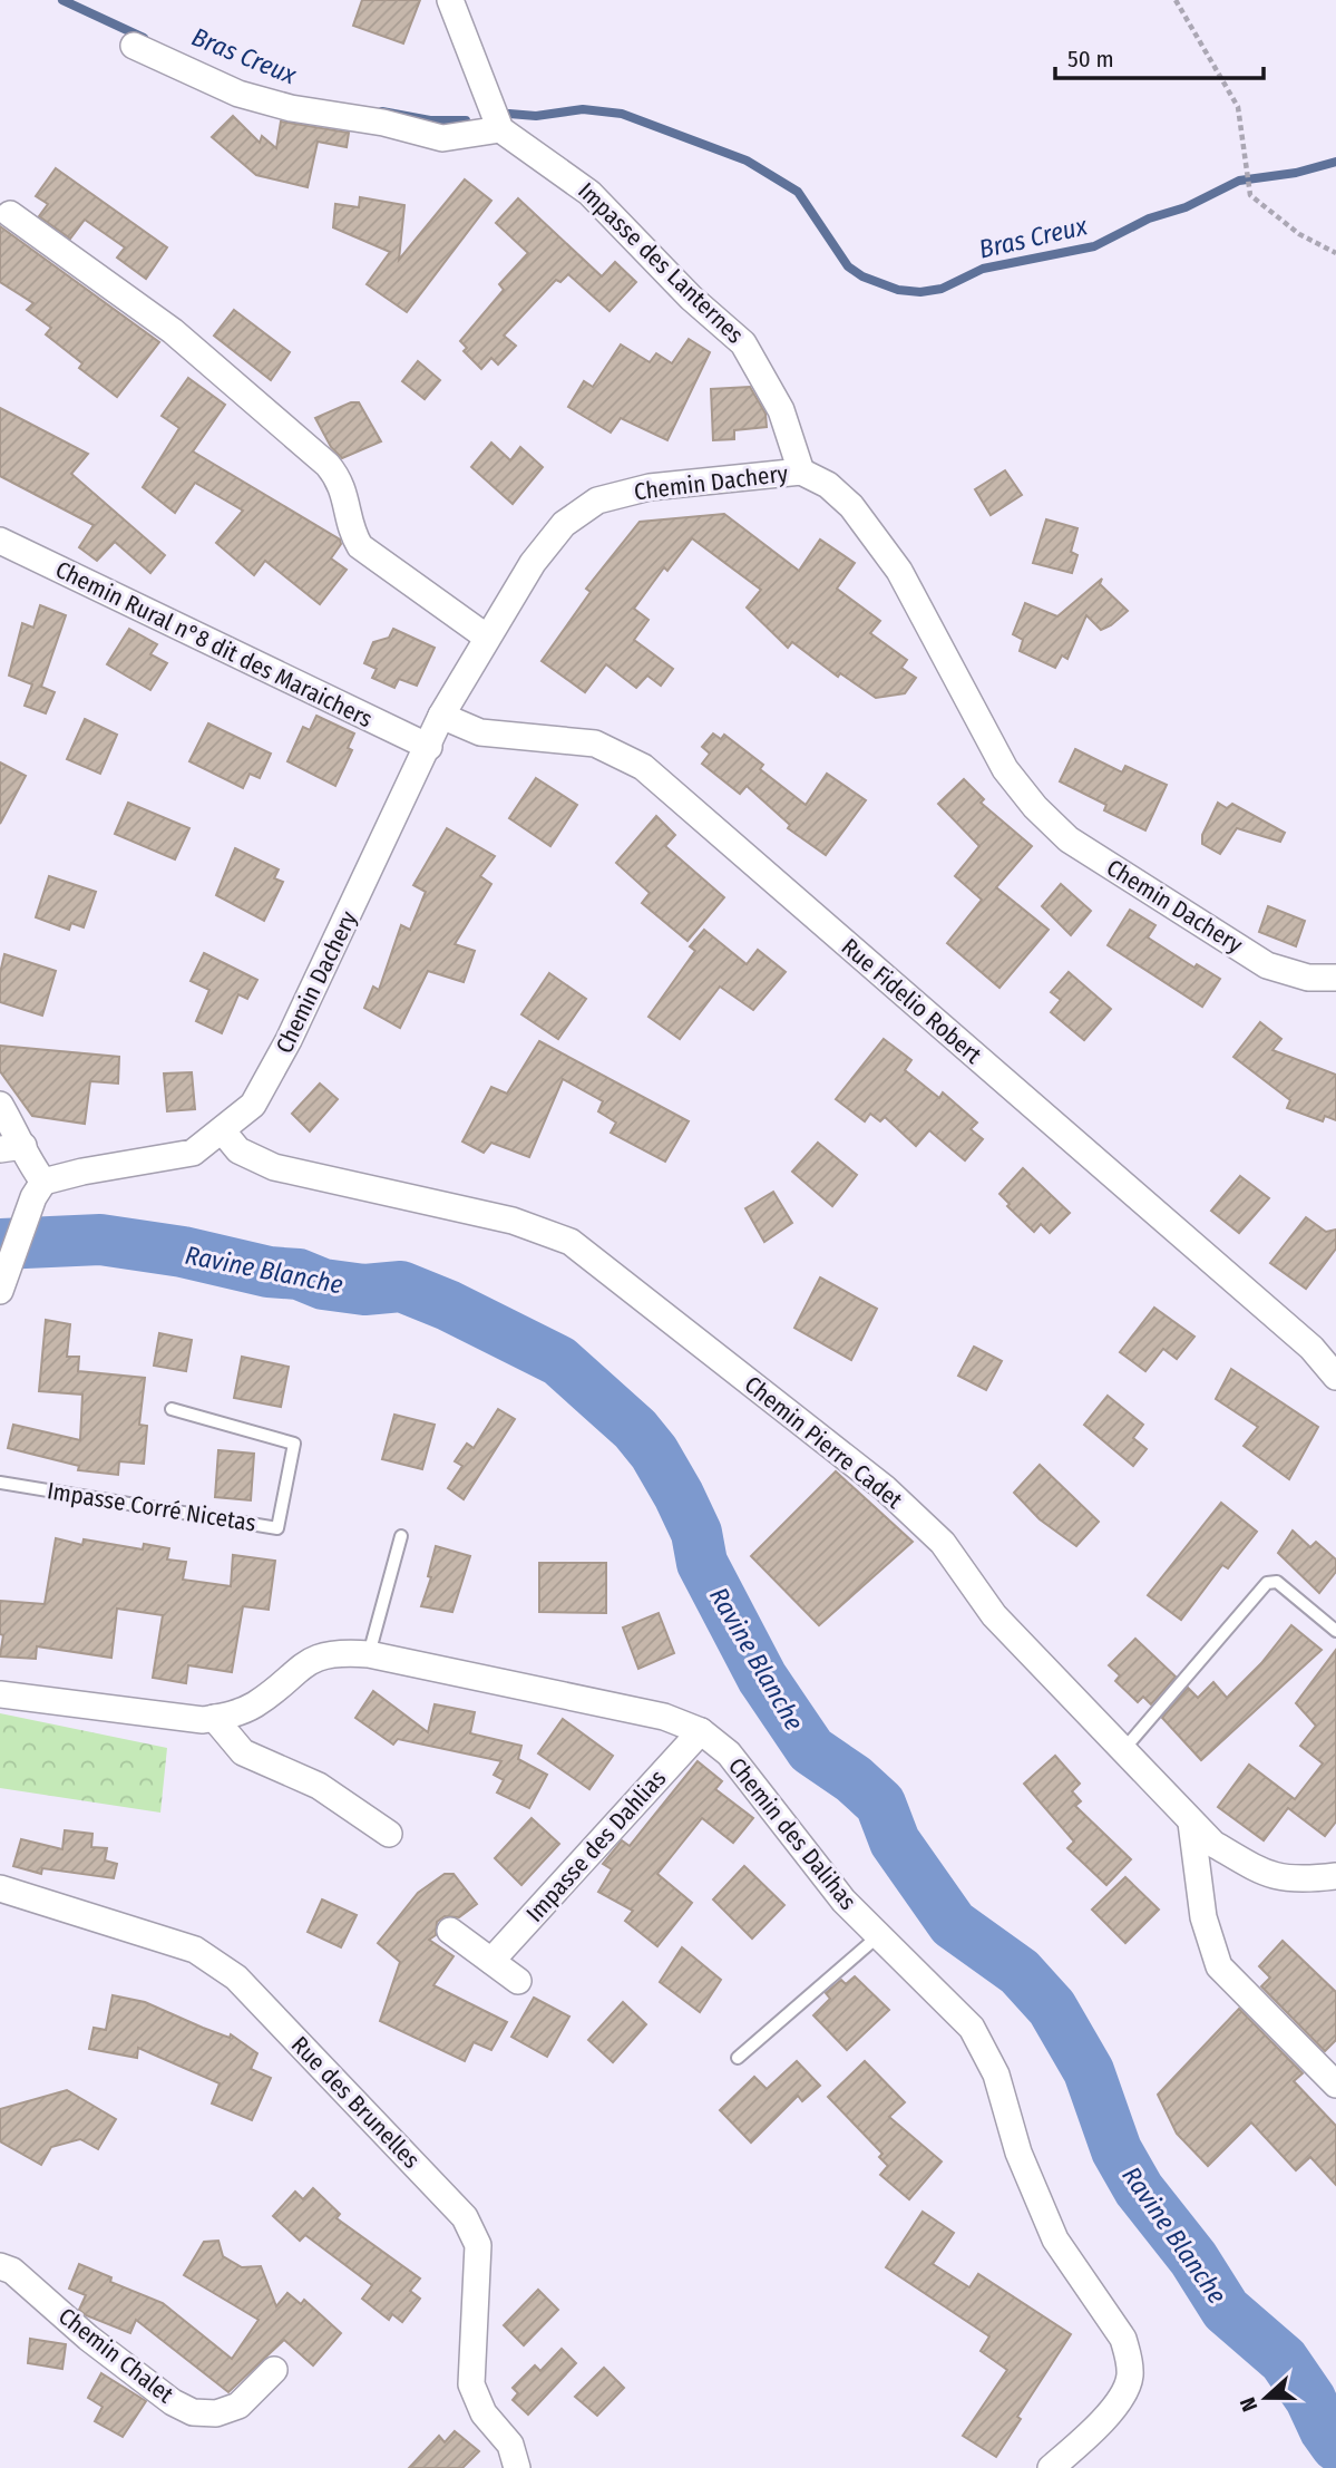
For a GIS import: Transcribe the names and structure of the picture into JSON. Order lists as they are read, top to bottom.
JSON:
{
  "streets": {
    "street": [
      "Impasse des Lanternes",
      "Chemin Dachery",
      "Chemin Rural n°8 dit des Maraichers",
      "Rue Fidelio Robert",
      "Chemin Pierre Cadet",
      "Chemin des Dalihas",
      "Impasse des Dahlias",
      "Rue des Brunelles",
      "Chemin Chalet"
    ],
    "lane": ["Impasse Corré Nicetas"]
  },
  "crossings": [
    ["Impasse des Lanternes", "Chemin Dachery"],
    ["Chemin Dachery", "Chemin Rural n°8 dit des Maraichers"],
    ["Chemin Dachery", "Rue Fidelio Robert"],
    ["Chemin Dachery", "Chemin Pierre Cadet"],
    ["Chemin des Dalihas", "Impasse des Dahlias"]
  ],
  "water": ["Bras Creux", "Ravine Blanche"],
  "scale_bar": "50 m",
  "north": "left"
}
